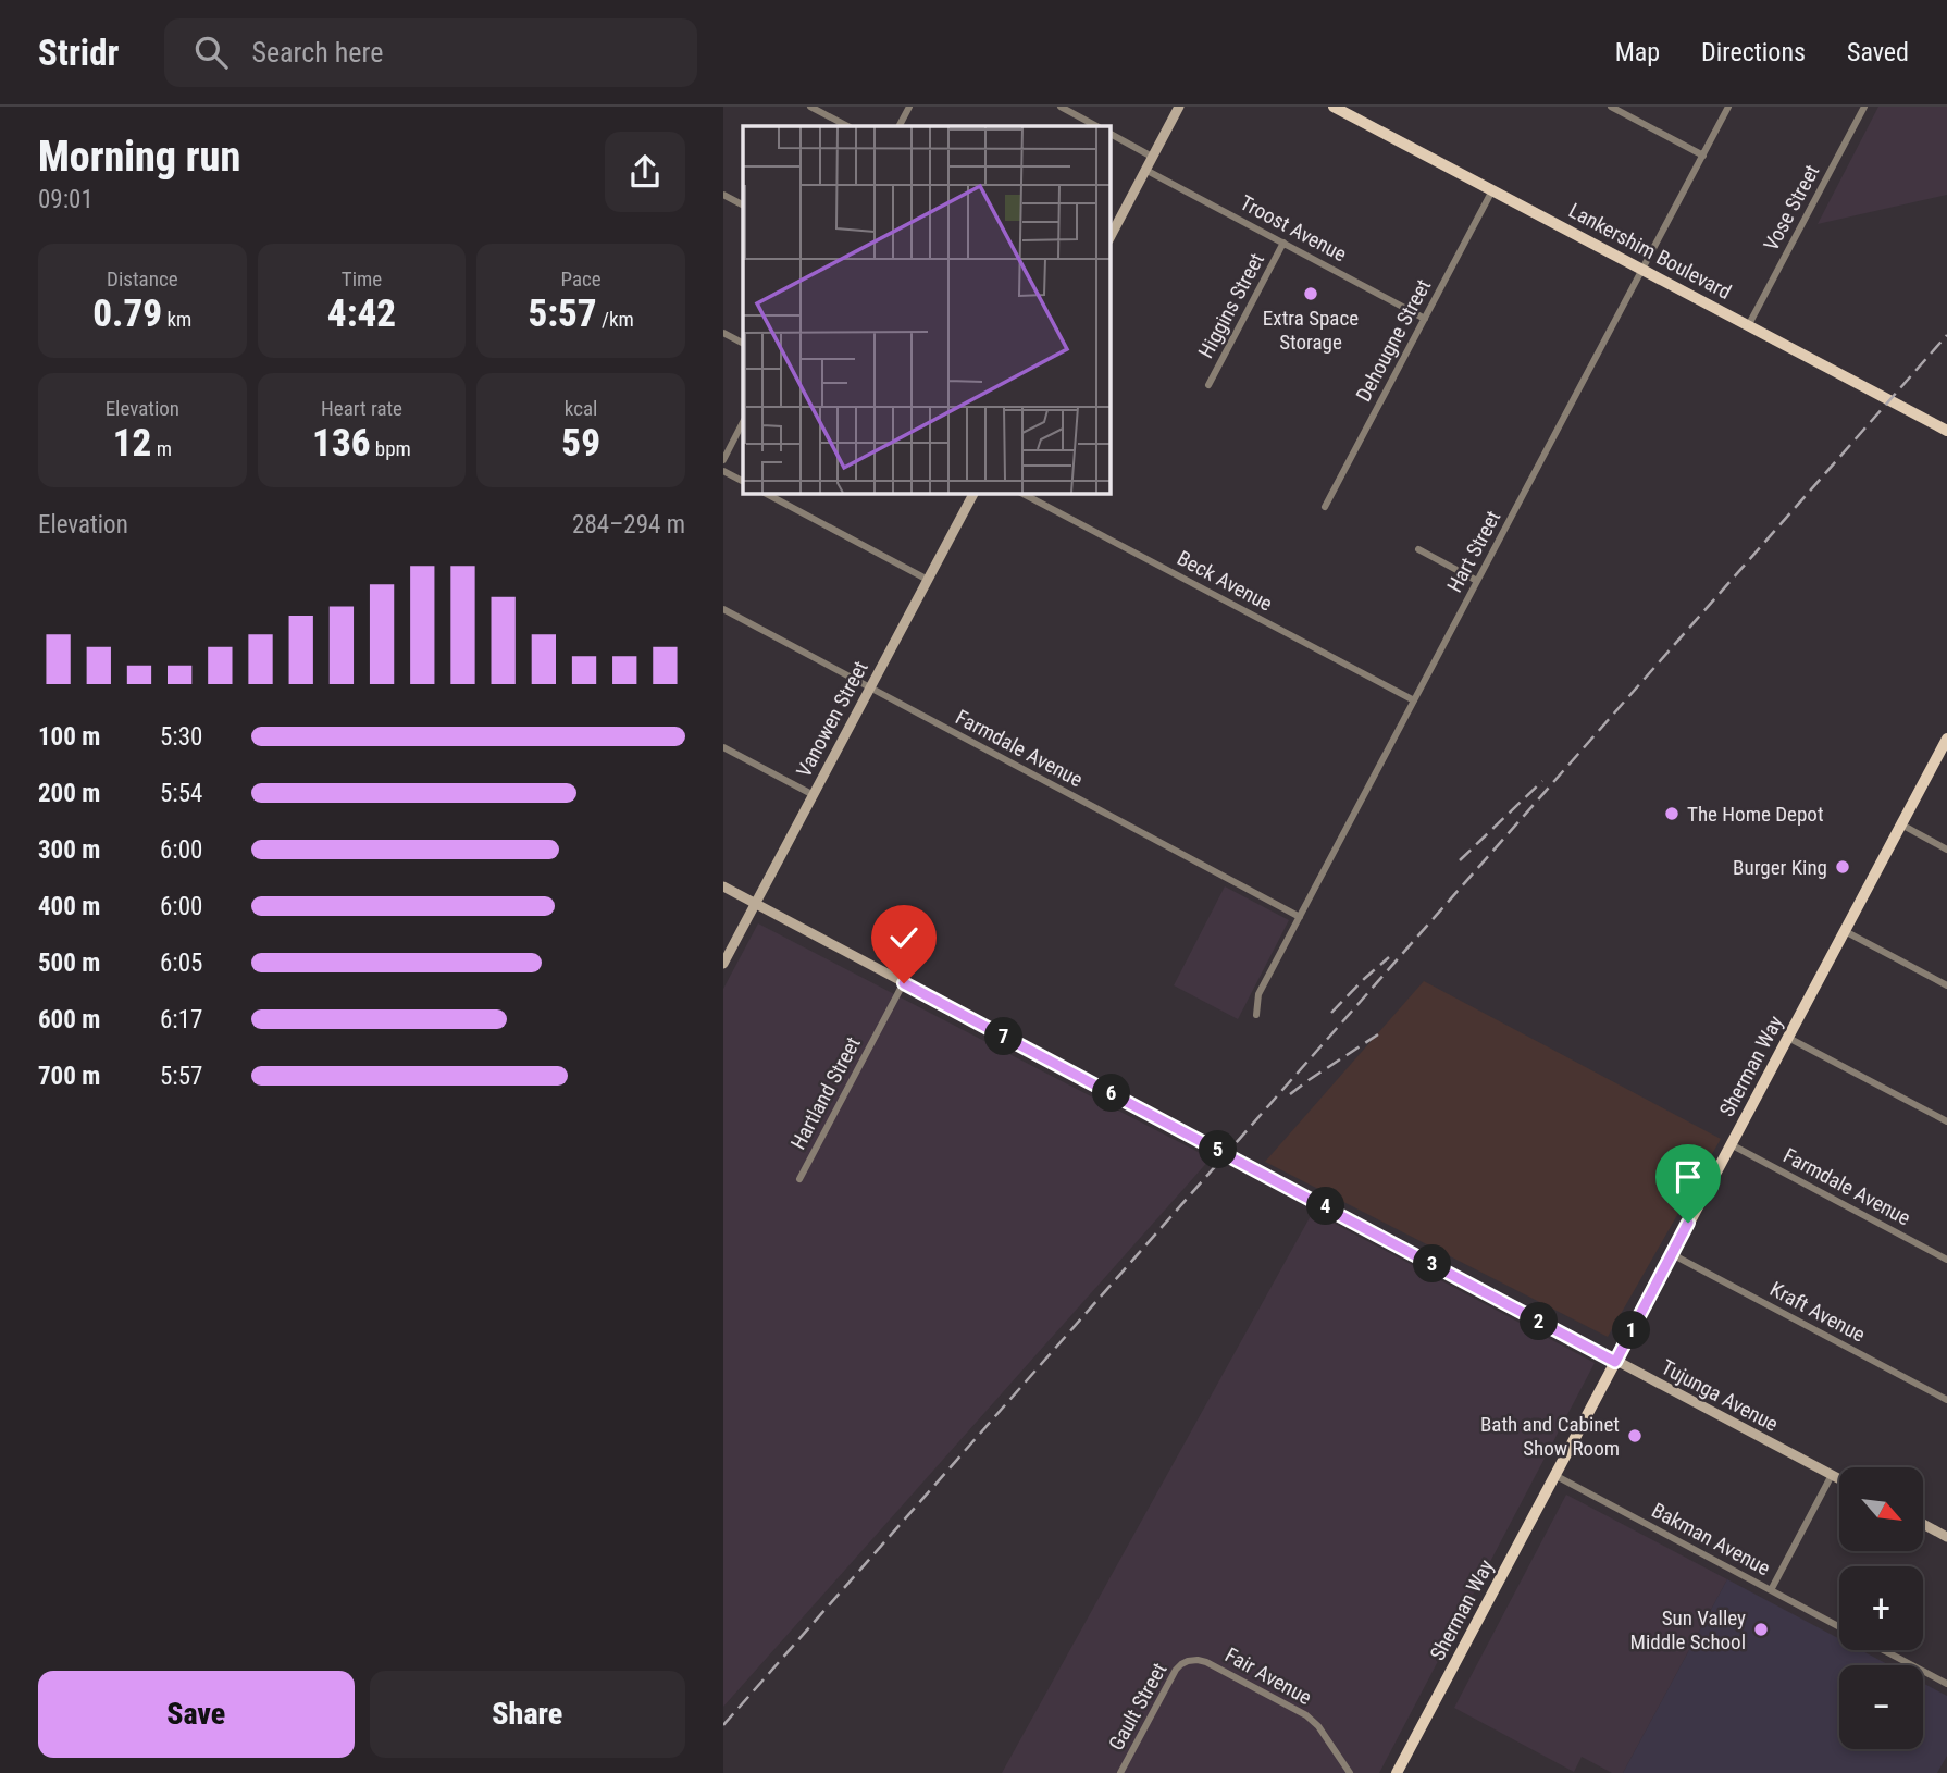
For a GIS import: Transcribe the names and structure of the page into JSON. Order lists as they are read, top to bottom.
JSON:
{
  "streets": {
    "main road": ["Lankershim Boulevard", "Sherman Way"],
    "street": [
      "Vose Street",
      "Troost Avenue",
      "Higgins Street",
      "Dehougne Street",
      "Hart Street",
      "Beck Avenue",
      "Vanowen Street",
      "Farmdale Avenue",
      "Hartland Street",
      "Kraft Avenue",
      "Tujunga Avenue",
      "Bakman Avenue",
      "Fair Avenue",
      "Gault Street"
    ]
  },
  "crossings": [
    ["Vose Street", "Lankershim Boulevard"],
    ["Troost Avenue", "Higgins Street"],
    ["Troost Avenue", "Dehougne Street"],
    ["Lankershim Boulevard", "Dehougne Street"],
    ["Lankershim Boulevard", "Hart Street"],
    ["Hart Street", "Beck Avenue"],
    ["Hart Street", "Farmdale Avenue"],
    ["Vanowen Street", "Farmdale Avenue"],
    ["Vanowen Street", "Tujunga Avenue"],
    ["Farmdale Avenue", "Sherman Way"],
    ["Sherman Way", "Kraft Avenue"],
    ["Sherman Way", "Tujunga Avenue"],
    ["Sherman Way", "Bakman Avenue"],
    ["Hartland Street", "Tujunga Avenue"],
    ["Fair Avenue", "Gault Street"]
  ],
  "places": [
    "Extra Space Storage",
    "The Home Depot",
    "Burger King",
    "Bath and Cabinet Show Room",
    "Sun Valley Middle School"
  ],
  "north": "bottom right",
  "page": {
    "header": "Stridr",
    "search": "Search here",
    "nav": ["Map", "Directions", "Saved"],
    "heading": ["Morning run", "09:01"],
    "stats": [
      ["Distance", "0.79 km"],
      ["Time", "4:42"],
      ["Pace", "5:57 /km"],
      ["Elevation", "12 m"],
      ["Heart rate", "136 bpm"],
      ["kcal", "59"]
    ],
    "chart": ["Elevation", "284–294 m"],
    "list": [
      {
        "name": "100 m",
        "note": "5:30"
      },
      {
        "name": "200 m",
        "note": "5:54"
      },
      {
        "name": "300 m",
        "note": "6:00"
      },
      {
        "name": "400 m",
        "note": "6:00"
      },
      {
        "name": "500 m",
        "note": "6:05"
      },
      {
        "name": "600 m",
        "note": "6:17"
      },
      {
        "name": "700 m",
        "note": "5:57"
      }
    ],
    "pins": [
      "7",
      "6",
      "5",
      "4",
      "3",
      "2",
      "1"
    ],
    "map_buttons": ["+", "−"],
    "buttons": ["Save", "Share"]
  }
}
